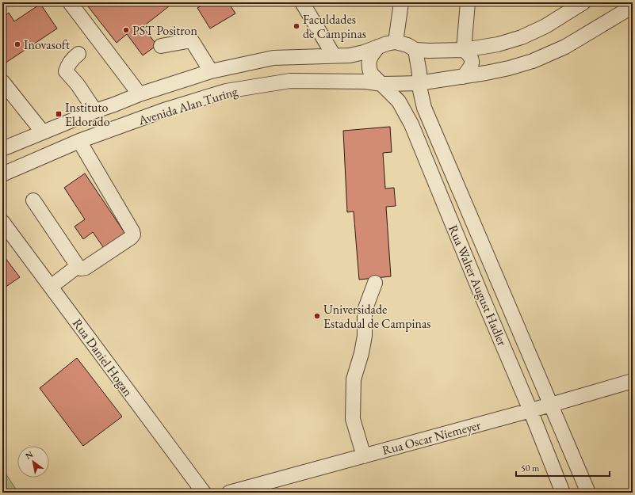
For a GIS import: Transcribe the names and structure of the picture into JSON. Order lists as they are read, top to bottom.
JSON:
{
  "streets": {
    "street": [
      "Avenida Alan Turing",
      "Rua Walter August Hadler",
      "Rua Daniel Hogan",
      "Rua Oscar Niemeyer"
    ]
  },
  "crossings": [
    ["Avenida Alan Turing", "Rua Walter August Hadler"],
    ["Rua Walter August Hadler", "Rua Oscar Niemeyer"]
  ],
  "places": {
    "other": [
      "Faculdades de Campinas",
      "PST Positron",
      "Inovasoft",
      "Universidade Estadual de Campinas"
    ],
    "transit": ["Instituto Eldorado"]
  },
  "scale_bar": "50 m",
  "north": "top left"
}
